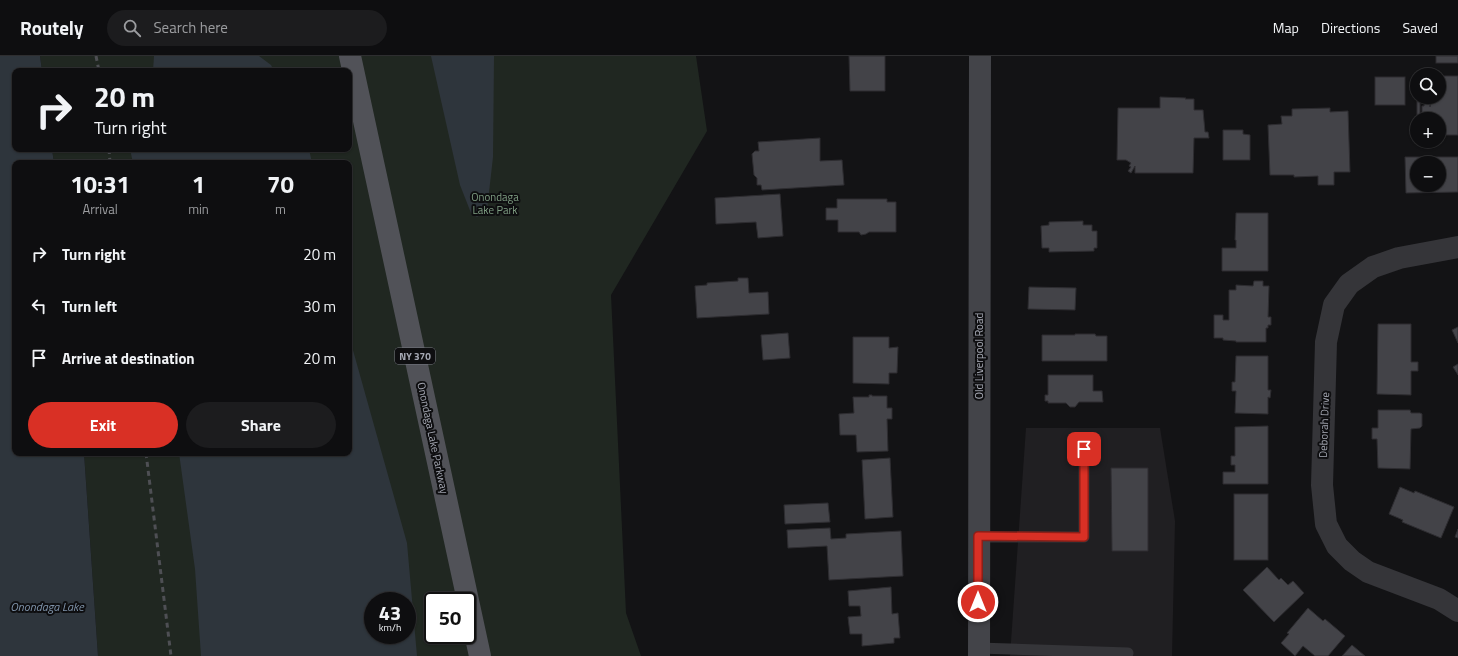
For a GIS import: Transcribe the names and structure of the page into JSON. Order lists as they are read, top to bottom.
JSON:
{
  "streets": {
    "main road": ["NY 370", "Old Liverpool Road", "Onondaga Lake Parkway"],
    "street": ["Deborah Drive"]
  },
  "water": ["Onondaga Lake"],
  "parks": ["Onondaga Lake Park"],
  "page": {
    "header": "Routely",
    "search": "Search here",
    "nav": ["Map", "Directions", "Saved"],
    "map_buttons": ["+", "−"],
    "turn": ["20 m", "Turn right"],
    "eta": [
      "10:31",
      "Arrival",
      "1",
      "min",
      "70",
      "m"
    ],
    "list": [
      {
        "name": "Turn right",
        "value": "20 m"
      },
      {
        "name": "Turn left",
        "value": "30 m"
      },
      {
        "name": "Arrive at destination",
        "value": "20 m"
      }
    ],
    "buttons": ["Exit", "Share"],
    "speed": "43 km/h",
    "limit": "50"
  }
}
